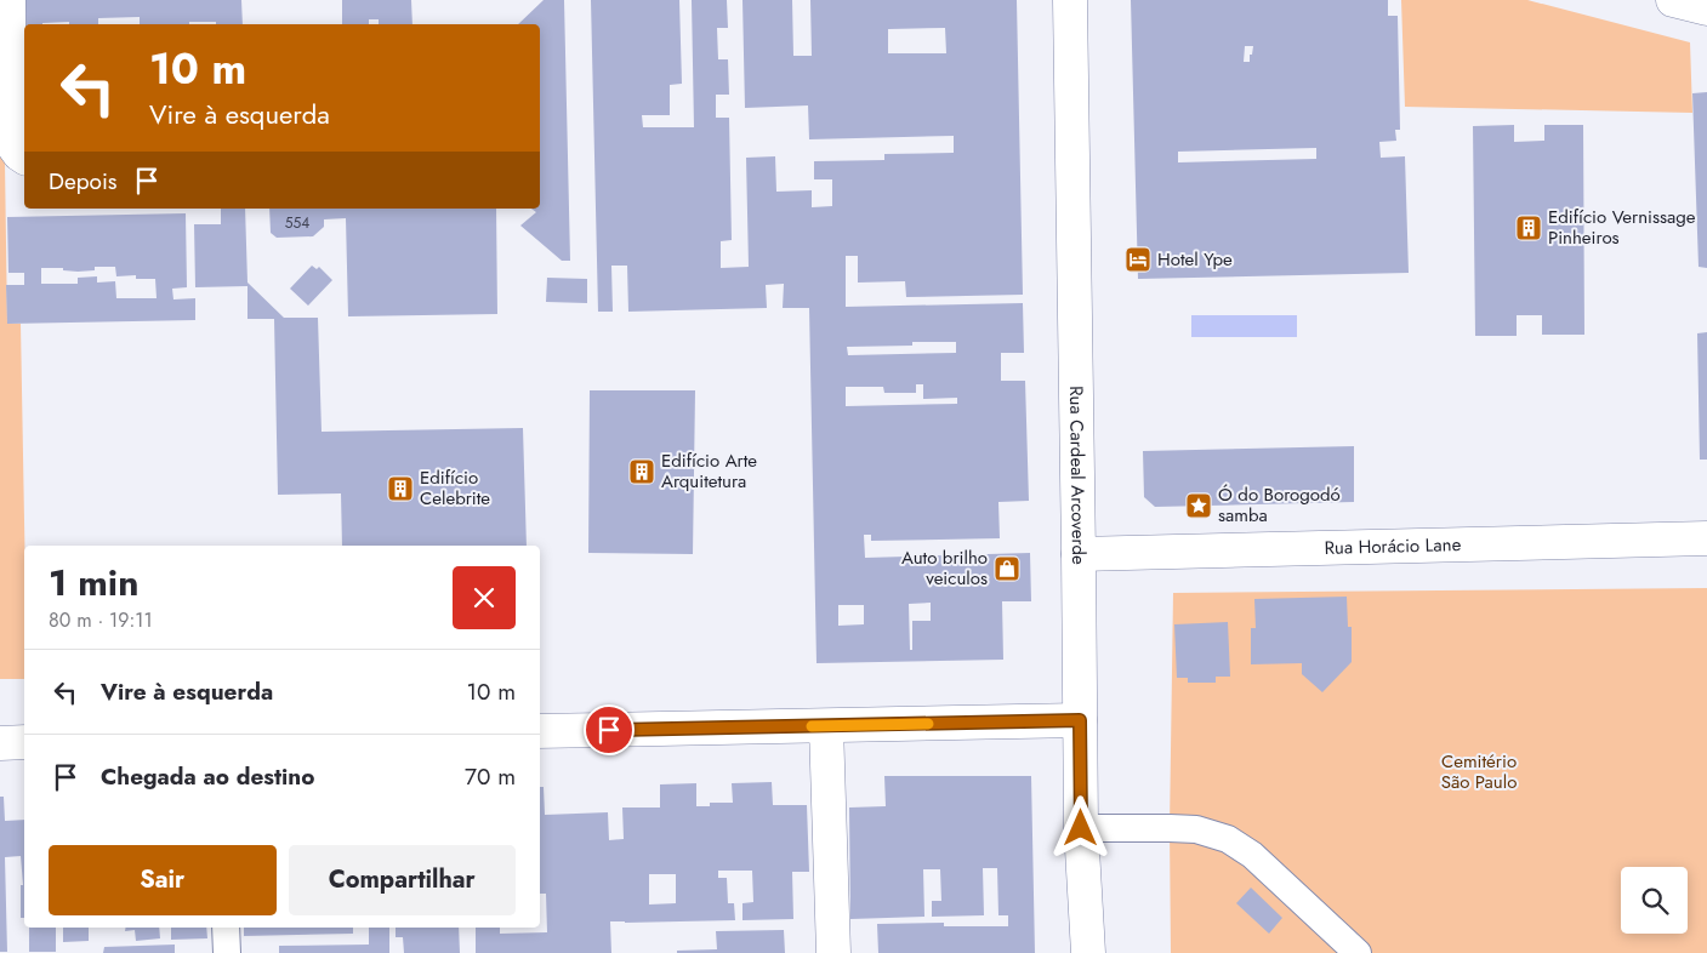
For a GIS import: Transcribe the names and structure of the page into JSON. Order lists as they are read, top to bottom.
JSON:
{
  "streets": {
    "street": ["Rua Cardeal Arcoverde", "Rua Horácio Lane"]
  },
  "crossings": [
    ["Rua Cardeal Arcoverde", "Rua Horácio Lane"]
  ],
  "parks": ["Cemitério São Paulo"],
  "places": {
    "building": ["Edifício Vernissage Pinheiros", "Edifício Arte Arquitetura", "Edifício Celebrite"],
    "hotel": ["Hotel Ype"],
    "place": ["Ó do Borogodó samba"],
    "shop": ["Auto brilho veiculos"]
  },
  "house_numbers": ["554"],
  "page": {
    "turn": ["10 m", "Vire à esquerda"],
    "then": "Depois",
    "heading": ["1 min", "80 m · 19:11"],
    "list": [
      {
        "name": "Vire à esquerda",
        "value": "10 m"
      },
      {
        "name": "Chegada ao destino",
        "value": "70 m"
      }
    ],
    "buttons": ["Sair", "Compartilhar"]
  }
}
